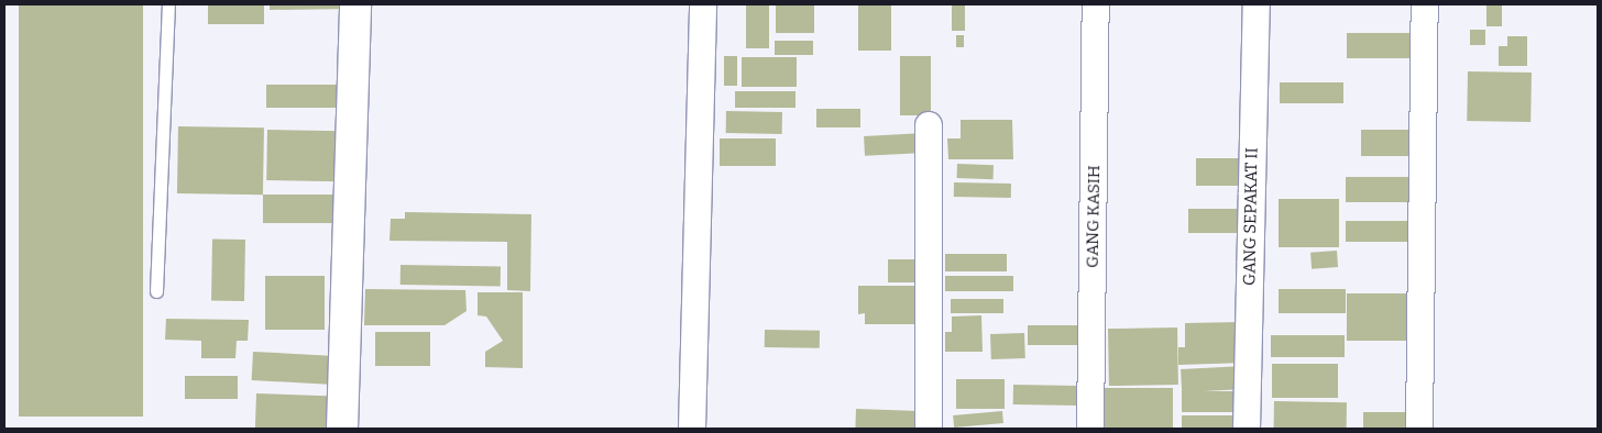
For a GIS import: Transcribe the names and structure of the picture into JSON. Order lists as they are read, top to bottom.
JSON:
{
  "streets": {
    "street": ["GANG KASIH", "GANG SEPAKAT II"]
  }
}
